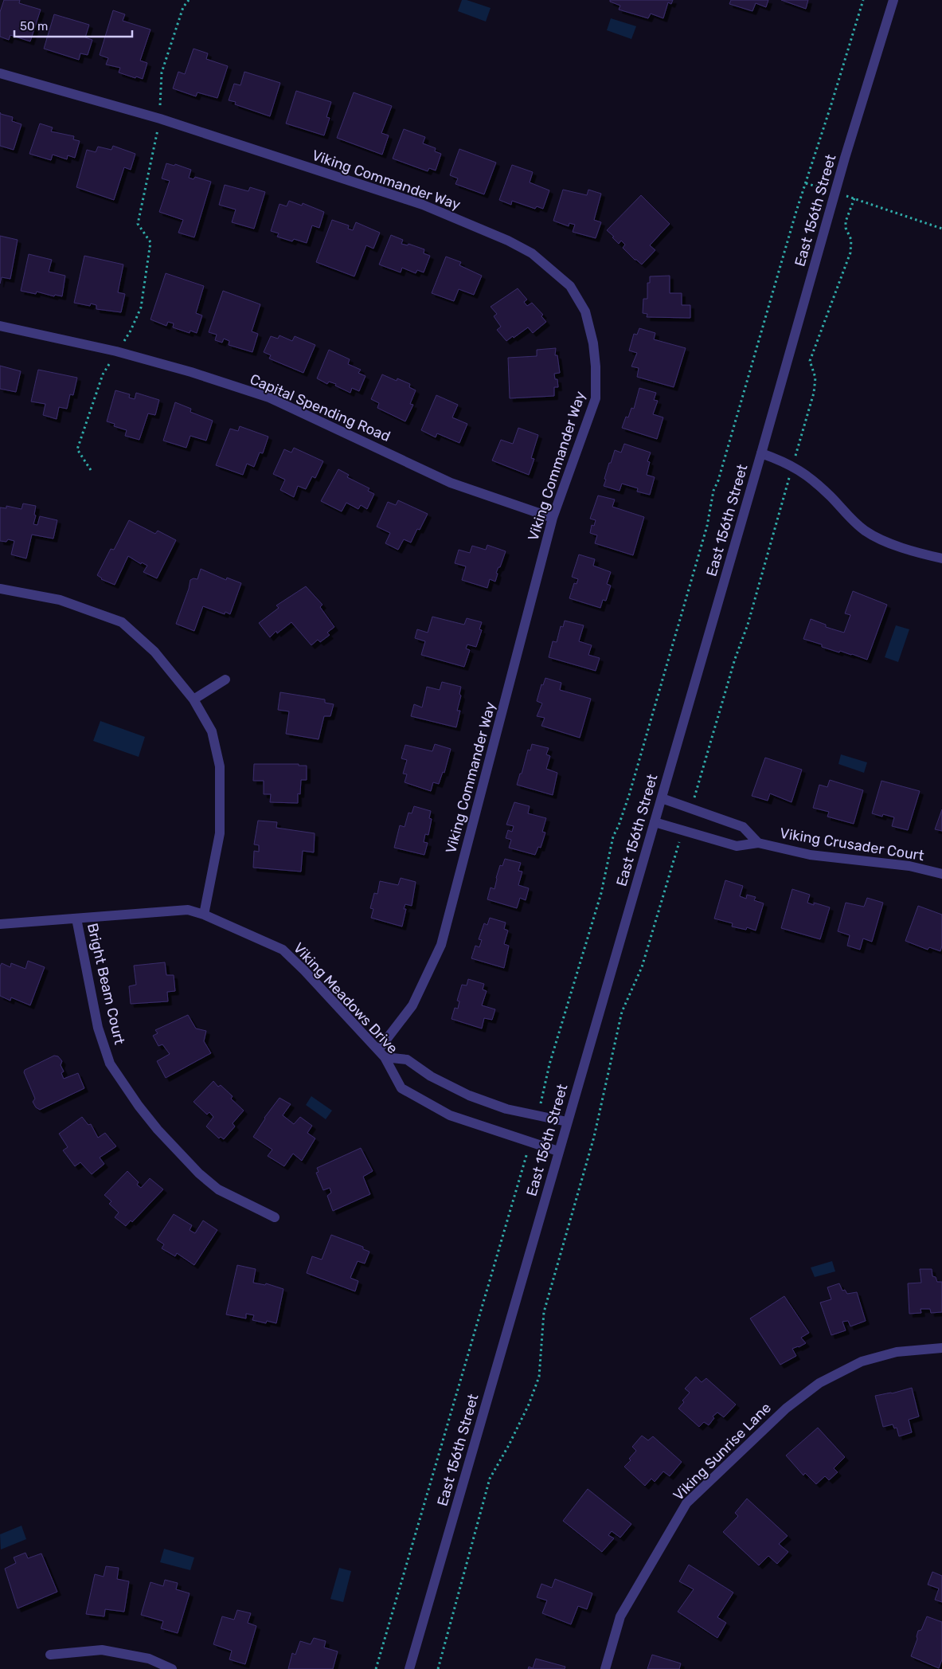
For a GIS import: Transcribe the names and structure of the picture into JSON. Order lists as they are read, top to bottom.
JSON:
{
  "streets": {
    "street": [
      "Viking Commander Way",
      "East 156th Street",
      "Capital Spending Road",
      "Viking Crusader Court",
      "Bright Beam Court",
      "Viking Meadows Drive",
      "Viking Sunrise Lane"
    ]
  },
  "crossings": [
    ["Viking Commander Way", "Capital Spending Road"],
    ["Viking Commander Way", "Viking Meadows Drive"],
    ["East 156th Street", "Viking Crusader Court"],
    ["East 156th Street", "Viking Meadows Drive"],
    ["Bright Beam Court", "Viking Meadows Drive"]
  ],
  "scale_bar": "50 m"
}
